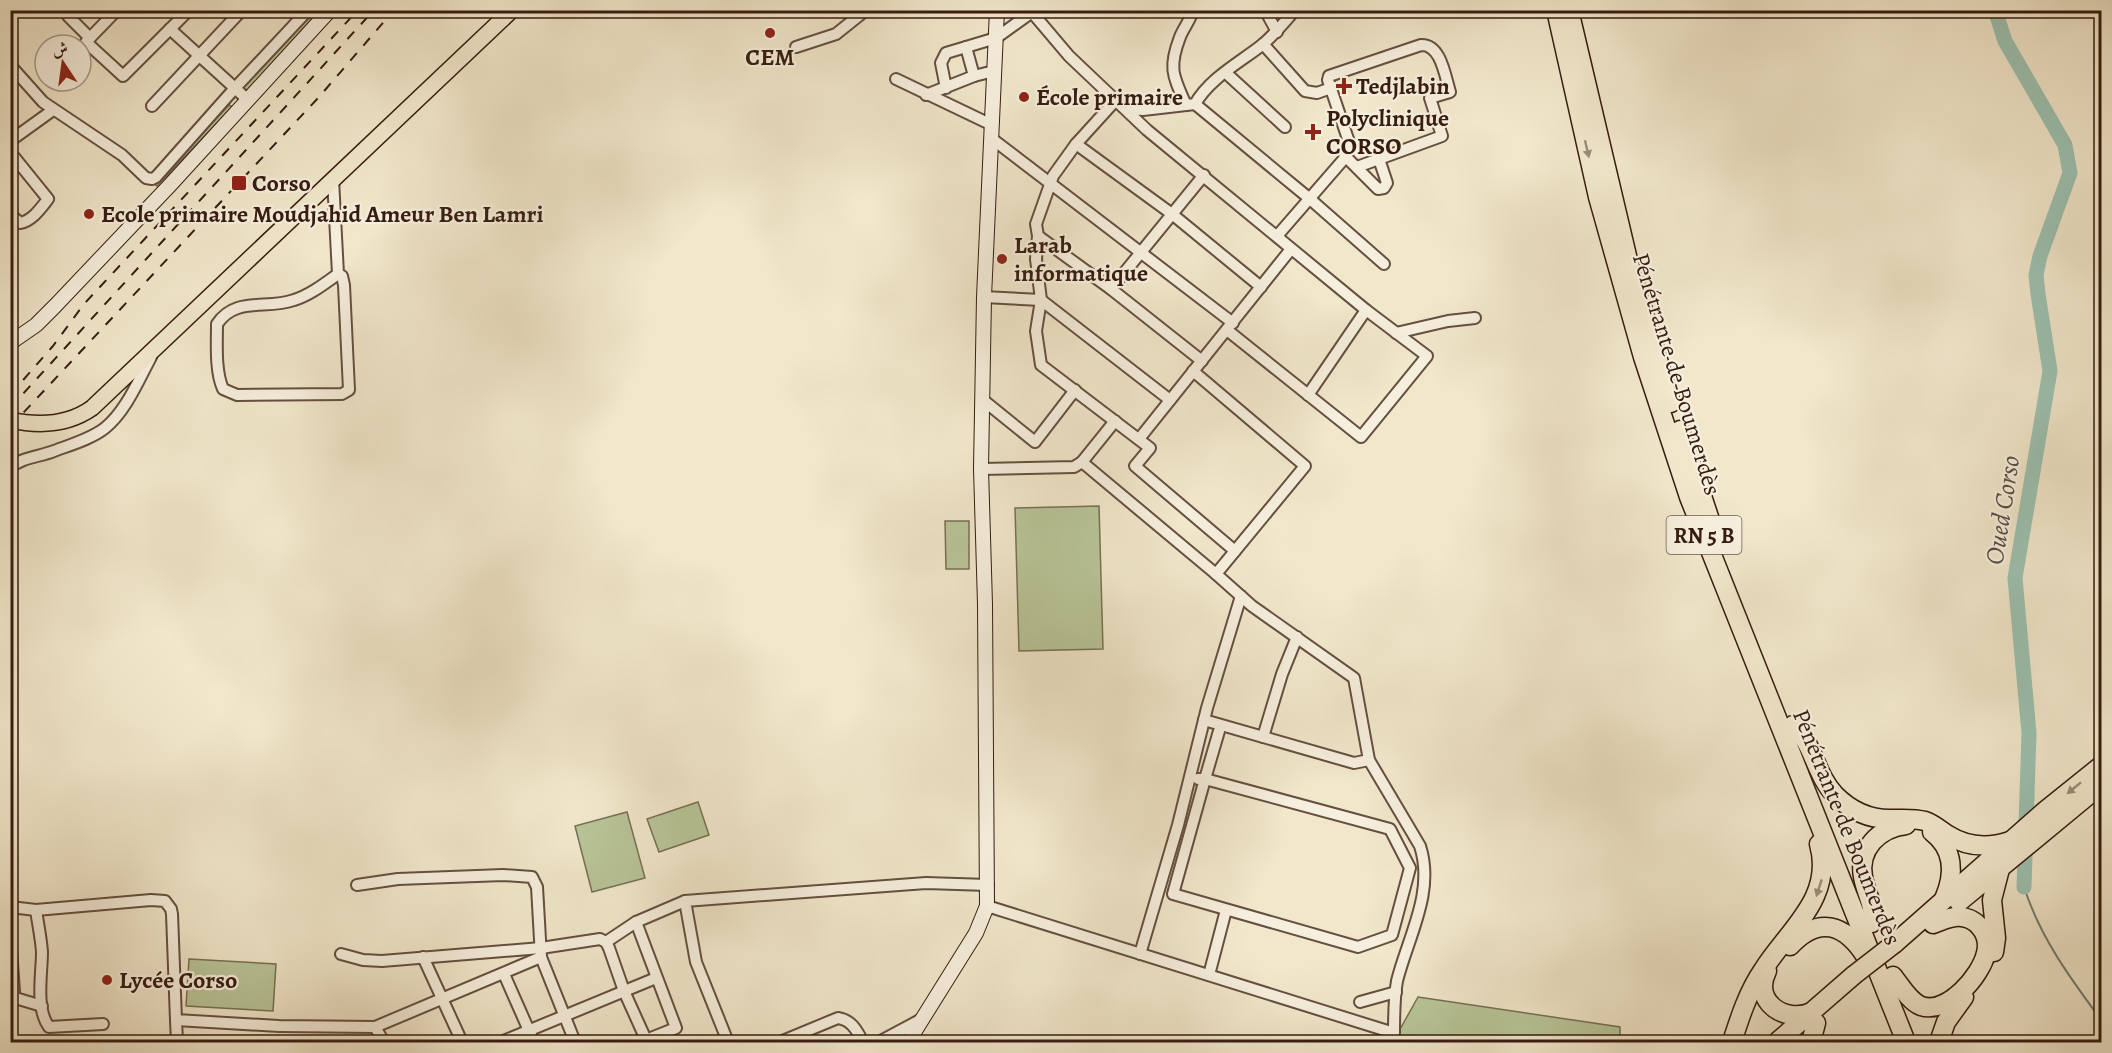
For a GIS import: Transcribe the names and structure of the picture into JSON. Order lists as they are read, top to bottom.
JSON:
{
  "streets": {
    "highway": ["Pénétrante de Boumerdès", "RN 5 B"]
  },
  "water": ["Oued Corso"],
  "places": {
    "other": [
      "CEM",
      "École primaire",
      "Ecole primaire Moudjahid Ameur Ben Lamri",
      "Larab informatique",
      "Lycée Corso"
    ],
    "health": ["Tedjlabin", "Polyclinique CORSO"],
    "transit": ["Corso"]
  },
  "north": "top"
}
